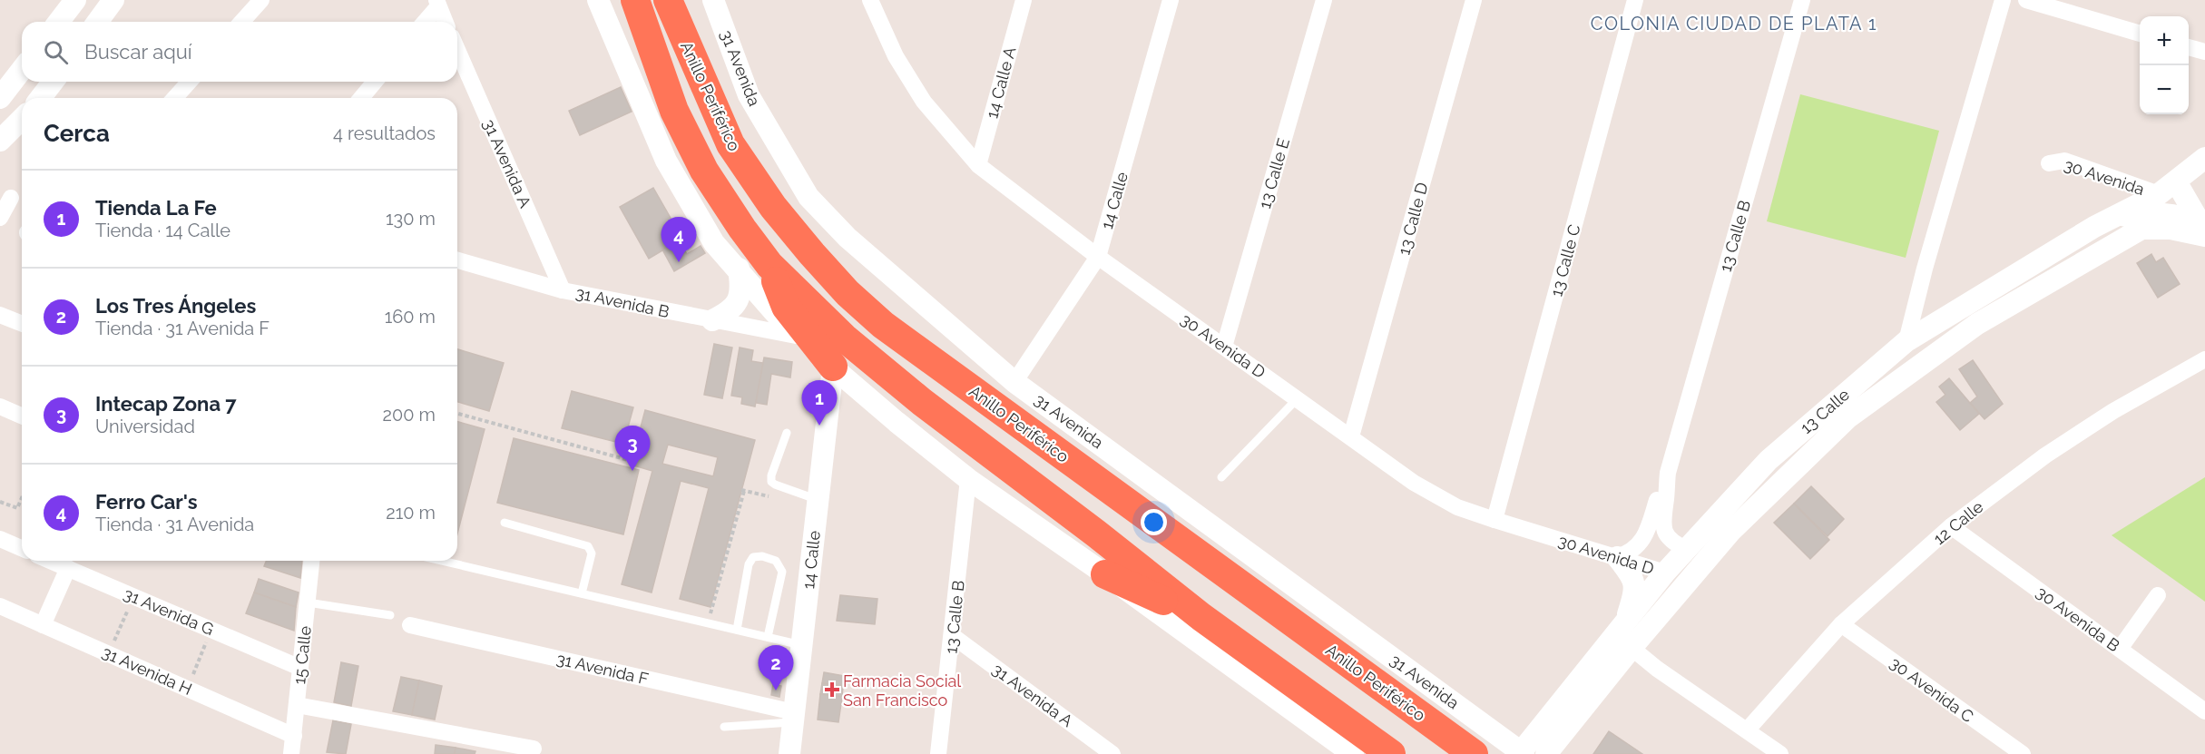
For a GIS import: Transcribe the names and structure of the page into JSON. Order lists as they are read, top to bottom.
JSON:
{
  "streets": {
    "highway": ["Anillo Periférico"],
    "street": [
      "31 Avenida",
      "14 Calle A",
      "31 Avenida A",
      "13 Calle E",
      "30 Avenida",
      "14 Calle",
      "13 Calle D",
      "13 Calle B",
      "13 Calle C",
      "31 Avenida B",
      "30 Avenida D",
      "13 Calle",
      "12 Calle",
      "31 Avenida G",
      "30 Avenida B",
      "15 Calle",
      "31 Avenida F",
      "31 Avenida H",
      "30 Avenida C"
    ]
  },
  "crossings": [
    ["31 Avenida", "14 Calle"],
    ["31 Avenida", "13 Calle"],
    ["14 Calle A", "30 Avenida D"],
    ["31 Avenida A", "13 Calle B"],
    ["31 Avenida A", "31 Avenida B"],
    ["13 Calle E", "30 Avenida D"],
    ["30 Avenida", "13 Calle"],
    ["14 Calle", "30 Avenida D"],
    ["14 Calle", "31 Avenida F"],
    ["13 Calle D", "30 Avenida D"],
    ["13 Calle B", "30 Avenida D"],
    ["13 Calle B", "13 Calle"],
    ["13 Calle C", "30 Avenida D"],
    ["30 Avenida D", "13 Calle"],
    ["12 Calle", "30 Avenida B"],
    ["12 Calle", "30 Avenida C"],
    ["31 Avenida G", "15 Calle"],
    ["15 Calle", "31 Avenida H"]
  ],
  "districts": ["COLONIA CIUDAD DE PLATA 1"],
  "places": {
    "health": ["Farmacia Social San Francisco"]
  },
  "page": {
    "map_buttons": ["+", "−"],
    "search": "Buscar aquí",
    "heading": ["Cerca", "4 resultados"],
    "list": [
      {
        "mark": "1",
        "name": "Tienda La Fe",
        "note": "Tienda · 14 Calle",
        "value": "130 m"
      },
      {
        "mark": "2",
        "name": "Los Tres Ángeles",
        "note": "Tienda · 31 Avenida F",
        "value": "160 m"
      },
      {
        "mark": "3",
        "name": "Intecap Zona 7",
        "note": "Universidad",
        "value": "200 m"
      },
      {
        "mark": "4",
        "name": "Ferro Car's",
        "note": "Tienda · 31 Avenida",
        "value": "210 m"
      }
    ],
    "pins": [
      "4",
      "1",
      "3",
      "2"
    ]
  }
}
